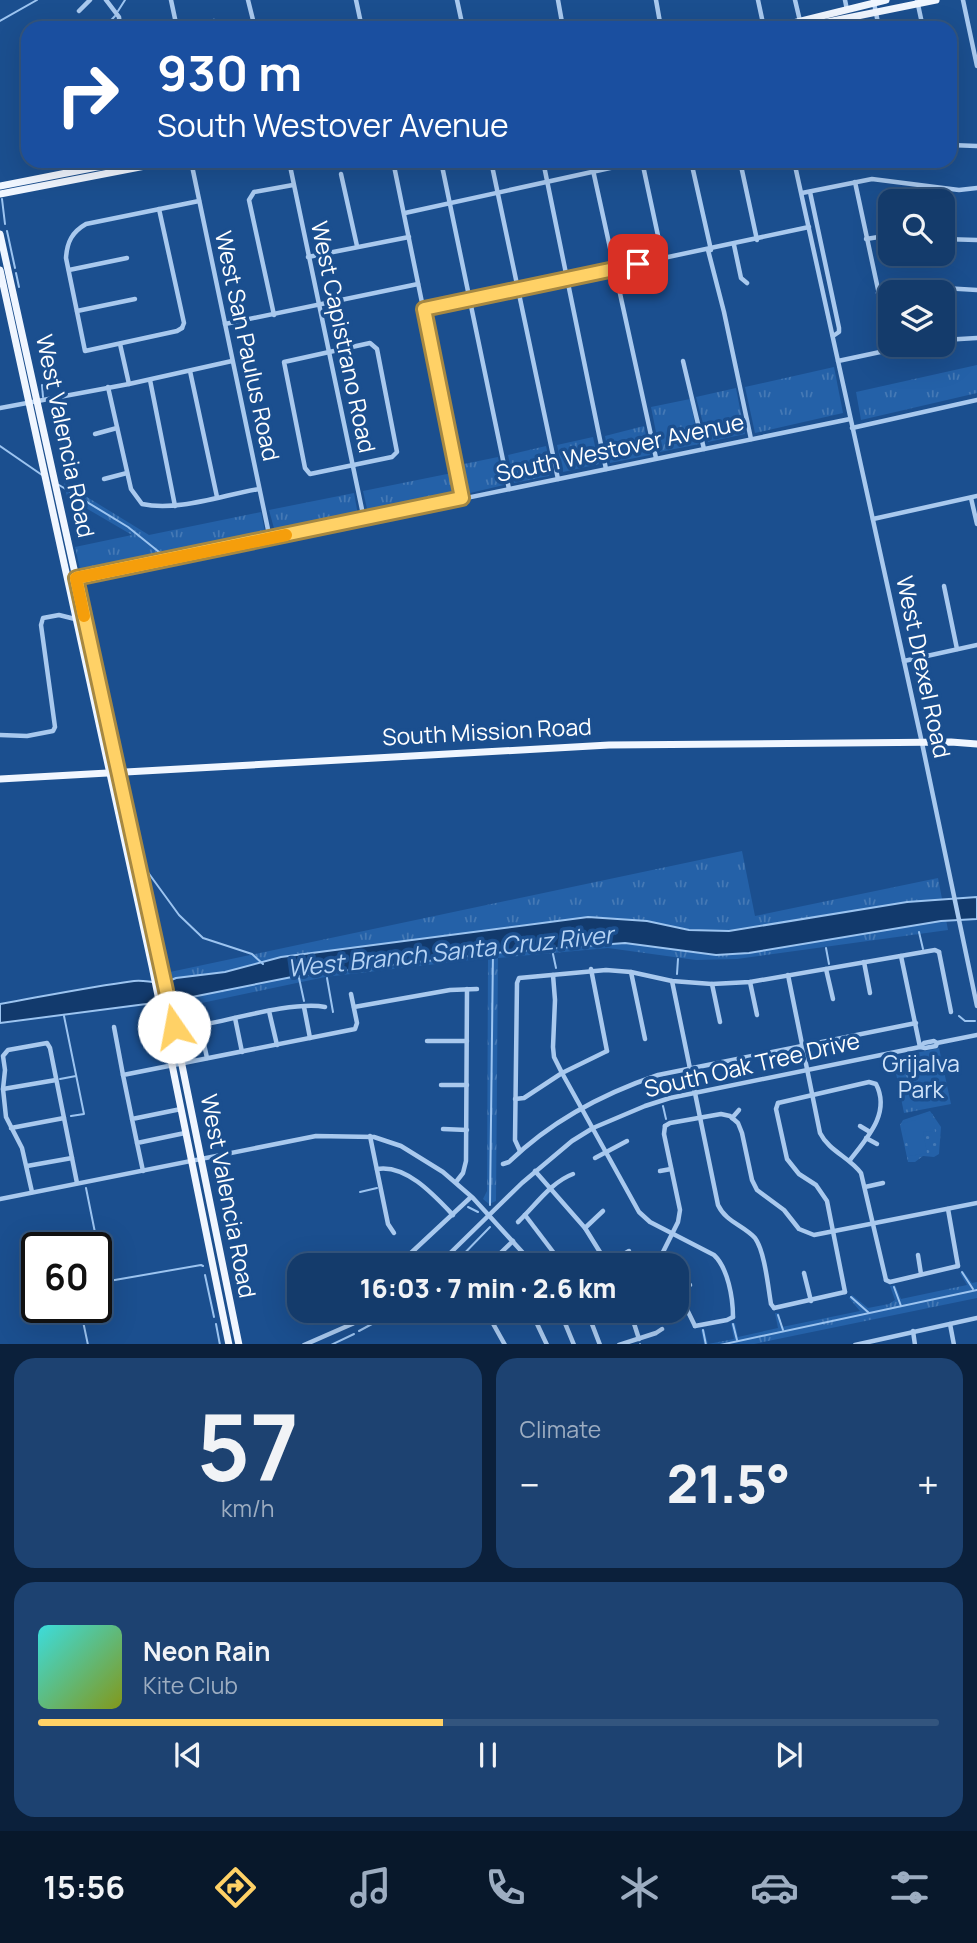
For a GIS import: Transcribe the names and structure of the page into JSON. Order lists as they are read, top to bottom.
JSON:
{
  "streets": {
    "main road": ["West Valencia Road", "South Mission Road"],
    "street": [
      "West Capistrano Road",
      "West San Paulus Road",
      "South Westover Avenue",
      "West Drexel Road",
      "South Oak Tree Drive"
    ]
  },
  "crossings": [
    ["West Capistrano Road", "South Westover Avenue"],
    ["West San Paulus Road", "South Westover Avenue"],
    ["West Valencia Road", "South Westover Avenue"],
    ["West Valencia Road", "South Mission Road"],
    ["South Westover Avenue", "West Drexel Road"],
    ["West Drexel Road", "South Mission Road"]
  ],
  "water": ["West Branch Santa Cruz River"],
  "parks": ["Grijalva Park"],
  "page": {
    "turn": ["930 m", "South Westover Avenue"],
    "limit": "60",
    "trip": "16:03 · 7 min · 2.6 km",
    "tile": [
      ["57", "km/h"],
      "Climate"
    ],
    "heat": ["−", "21.5°", "+"],
    "song": ["Neon Rain", "Kite Club"],
    "tabs": "15:56"
  }
}
